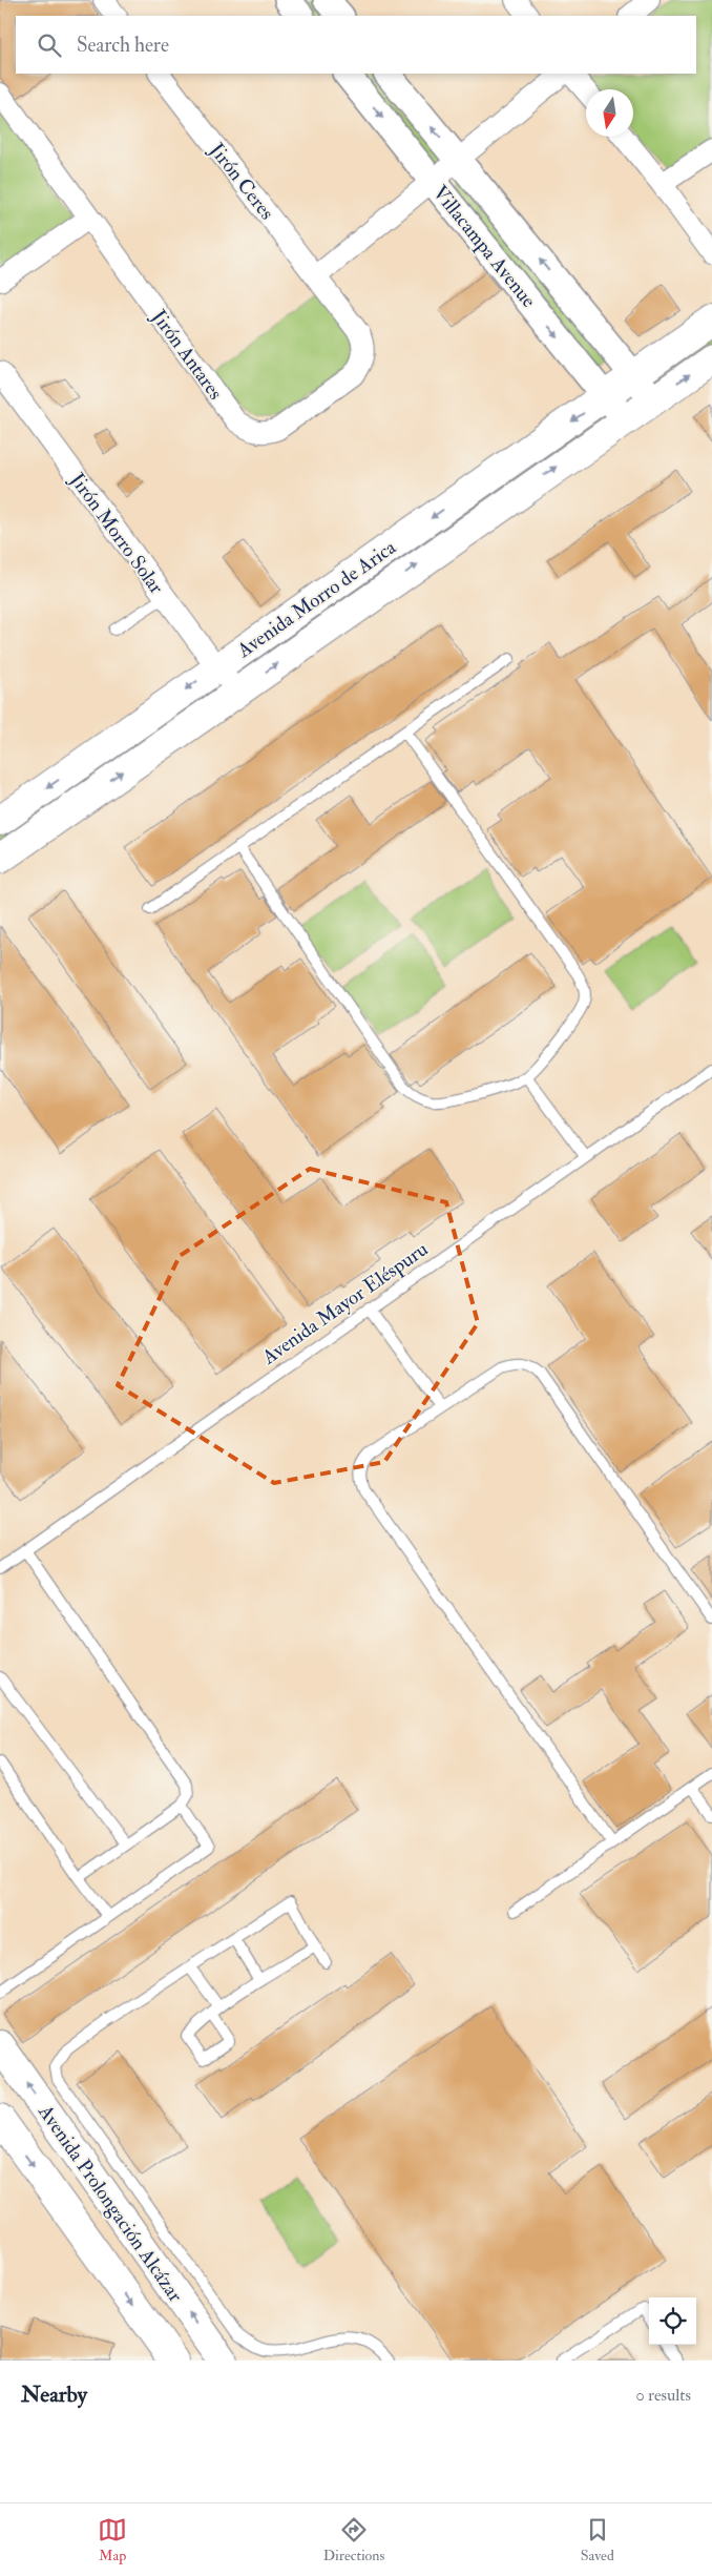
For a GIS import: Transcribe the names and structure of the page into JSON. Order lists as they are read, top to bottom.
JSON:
{
  "streets": {
    "main road": ["Avenida Morro de Arica", "Avenida Prolongación Alcázar"],
    "street": [
      "Jirón Ceres",
      "Villacampa Avenue",
      "Jirón Antares",
      "Jirón Morro Solar"
    ],
    "lane": ["Avenida Mayor Eléspuru"]
  },
  "crossings": [
    ["Jirón Ceres", "Jirón Antares"],
    ["Villacampa Avenue", "Avenida Morro de Arica"],
    ["Jirón Morro Solar", "Avenida Morro de Arica"]
  ],
  "north": "bottom",
  "page": {
    "search": "Search here",
    "heading": ["Nearby", "0 results"],
    "nav": ["Map", "Directions", "Saved"]
  }
}
